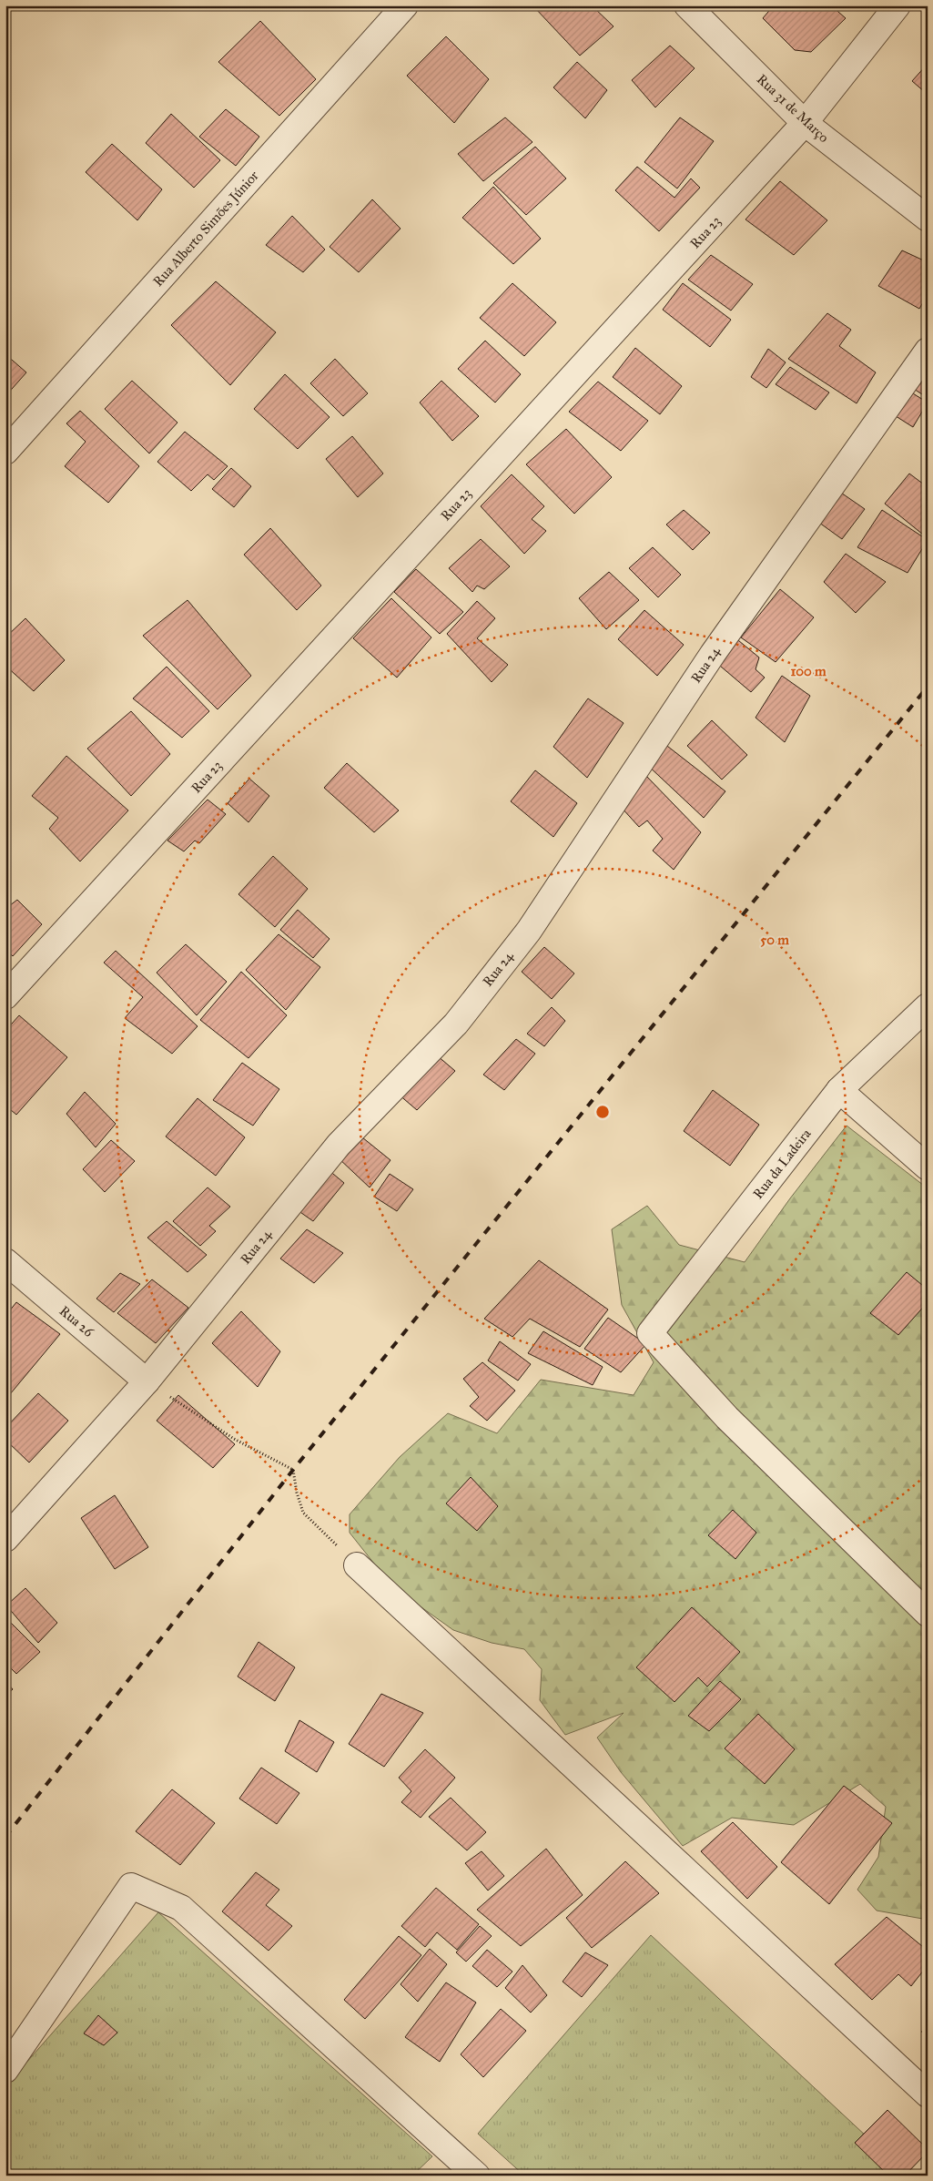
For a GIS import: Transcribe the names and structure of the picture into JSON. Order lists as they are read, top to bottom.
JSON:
{
  "streets": {
    "street": [
      "Rua 31 de Março",
      "Rua Alberto Simões Júnior",
      "Rua 23",
      "Rua 24",
      "Rua da Ladeira",
      "Rua 26"
    ]
  },
  "crossings": [
    ["Rua 31 de Março", "Rua 23"],
    ["Rua 24", "Rua 26"]
  ],
  "rings": ["100 m", "50 m"]
}
